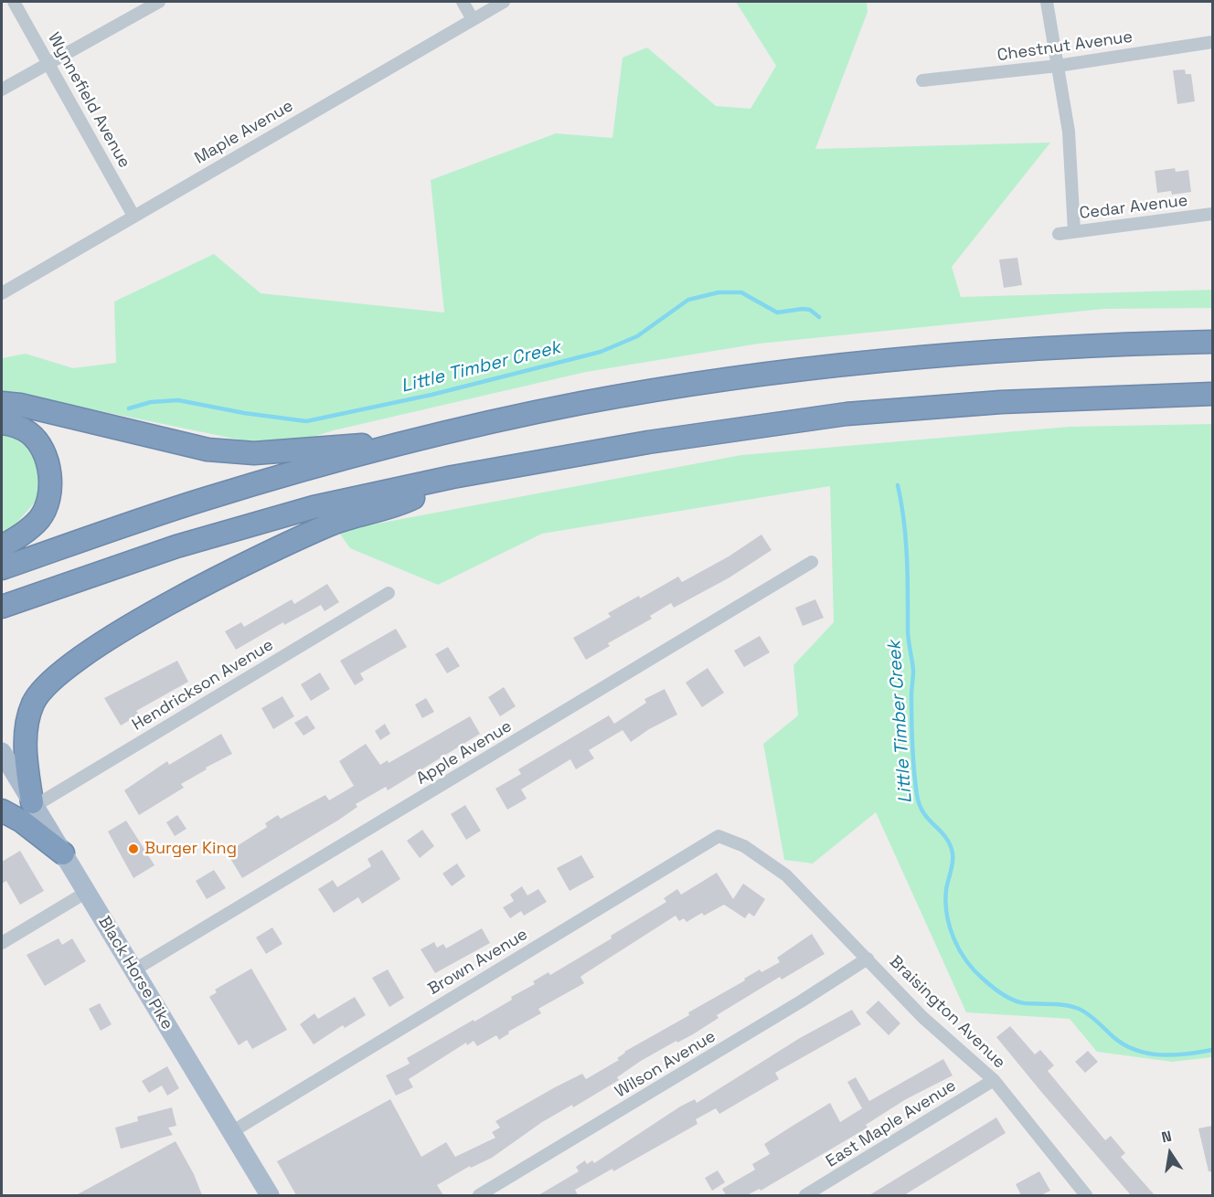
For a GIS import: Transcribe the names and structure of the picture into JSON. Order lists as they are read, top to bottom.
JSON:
{
  "streets": {
    "main road": ["Black Horse Pike"],
    "street": [
      "Chestnut Avenue",
      "Wynnefield Avenue",
      "Maple Avenue",
      "Cedar Avenue",
      "Hendrickson Avenue",
      "Apple Avenue",
      "Brown Avenue",
      "Braisington Avenue",
      "Wilson Avenue",
      "East Maple Avenue"
    ]
  },
  "crossings": [
    ["Wynnefield Avenue", "Maple Avenue"],
    ["Hendrickson Avenue", "Black Horse Pike"],
    ["Apple Avenue", "Black Horse Pike"],
    ["Brown Avenue", "Black Horse Pike"],
    ["Brown Avenue", "Braisington Avenue"],
    ["Braisington Avenue", "Wilson Avenue"],
    ["Braisington Avenue", "East Maple Avenue"]
  ],
  "water": ["Little Timber Creek"],
  "places": ["Burger King"],
  "north": "top"
}
